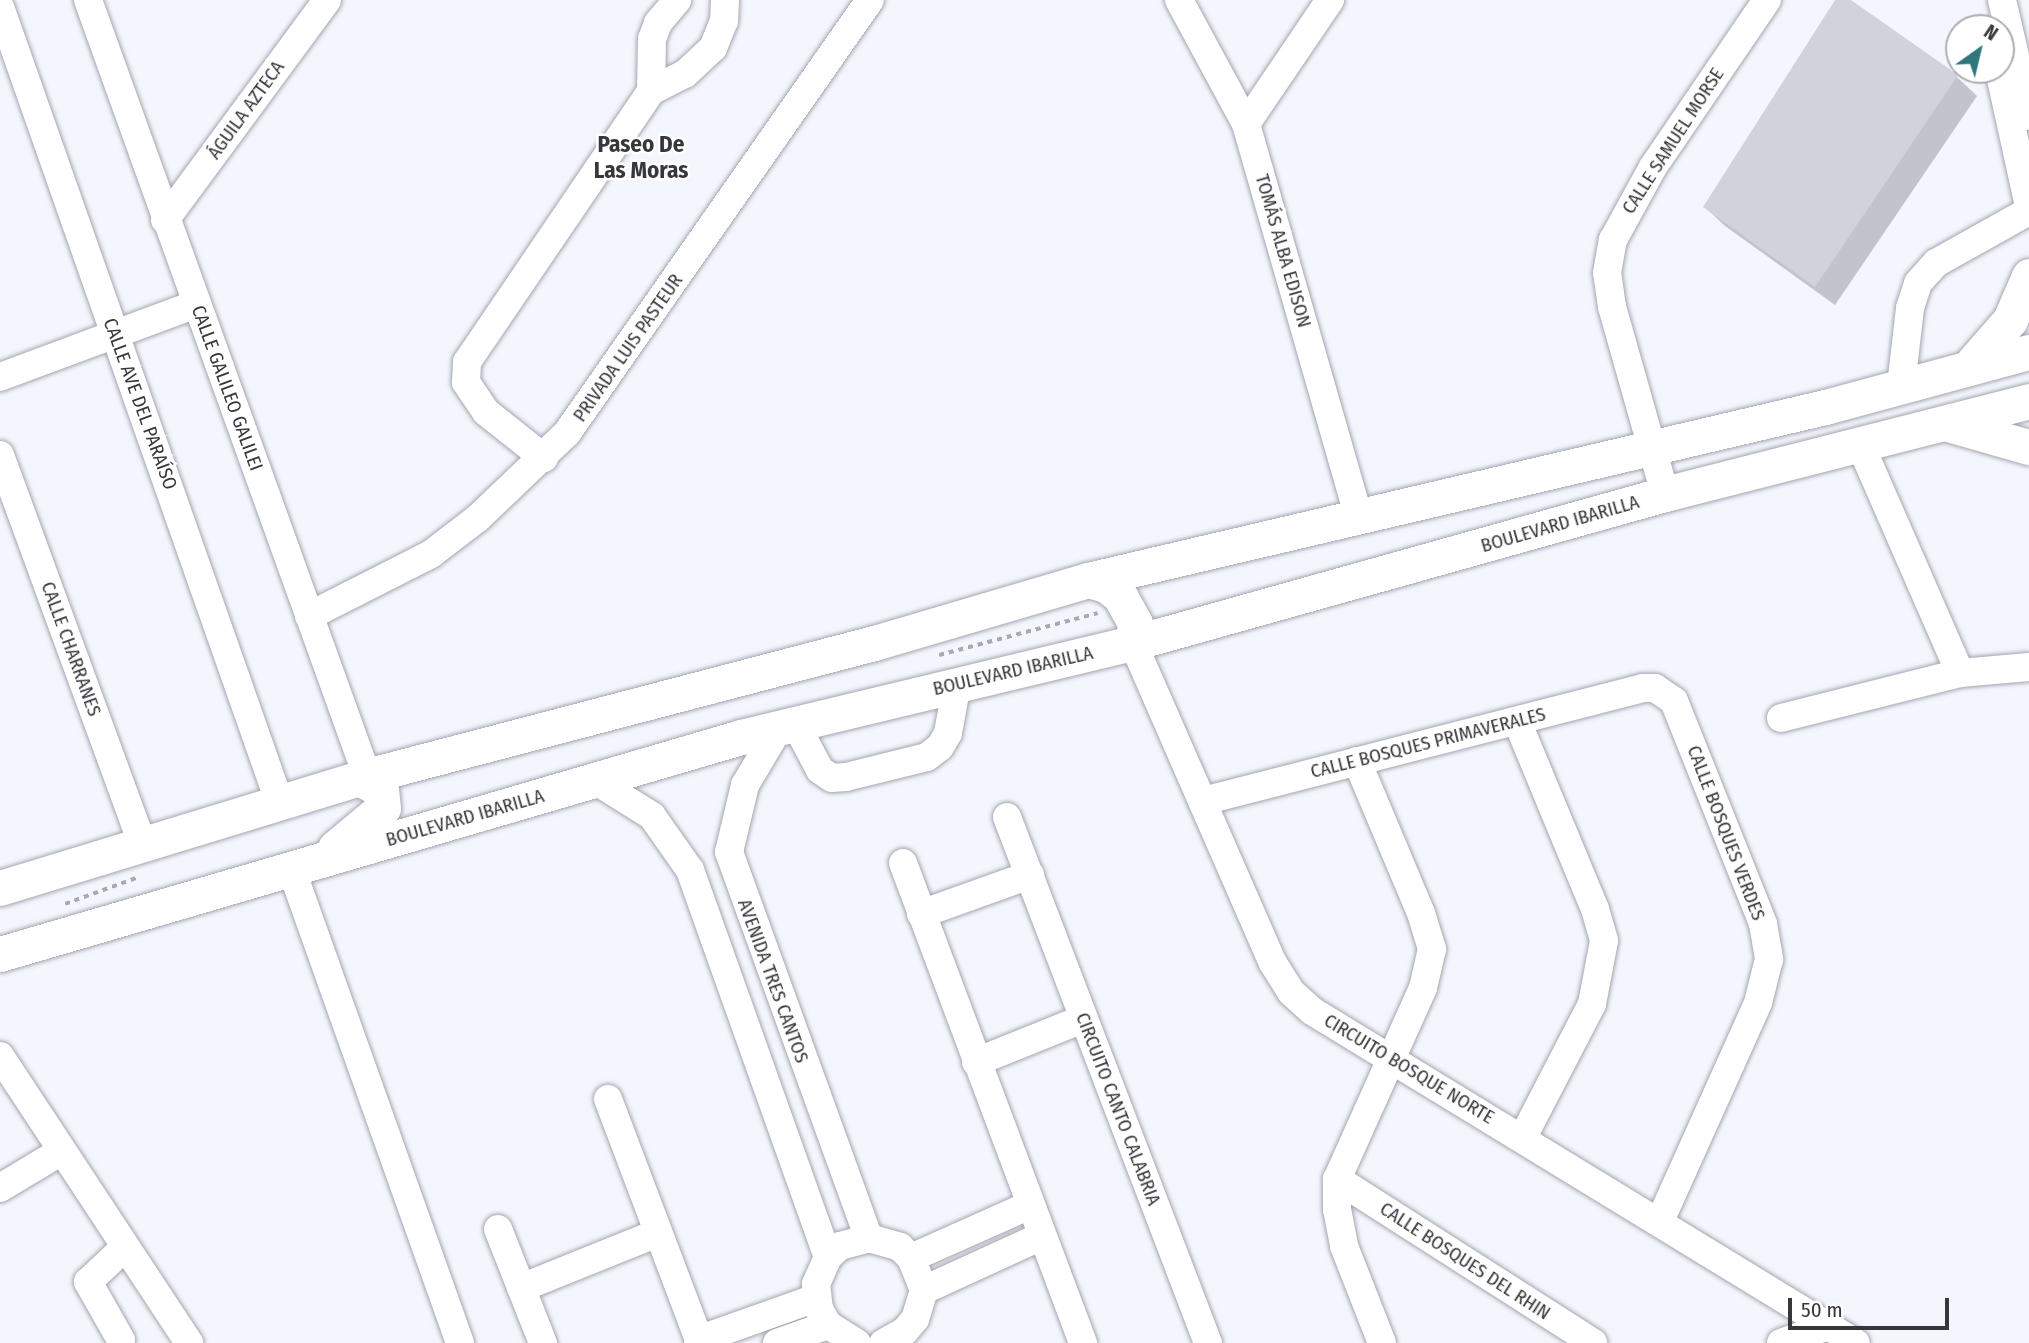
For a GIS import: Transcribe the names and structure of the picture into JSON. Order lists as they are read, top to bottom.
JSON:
{
  "streets": {
    "main road": ["BOULEVARD IBARILLA"],
    "street": [
      "ÁGUILA AZTECA",
      "CALLE SAMUEL MORSE",
      "TOMÁS ALBA EDISON",
      "PRIVADA LUIS PASTEUR",
      "CALLE GALILEO GALILEI",
      "CALLE AVE DEL PARAÍSO",
      "CALLE CHARRANES",
      "CALLE BOSQUES PRIMAVERALES",
      "CALLE BOSQUES VERDES",
      "AVENIDA TRES CANTOS",
      "CIRCUITO BOSQUE NORTE",
      "CIRCUITO CANTO CALABRIA",
      "CALLE BOSQUES DEL RHIN"
    ]
  },
  "crossings": [
    ["ÁGUILA AZTECA", "CALLE GALILEO GALILEI"],
    ["CALLE SAMUEL MORSE", "BOULEVARD IBARILLA"],
    ["PRIVADA LUIS PASTEUR", "CALLE GALILEO GALILEI"],
    ["BOULEVARD IBARILLA", "AVENIDA TRES CANTOS"],
    ["BOULEVARD IBARILLA", "CIRCUITO BOSQUE NORTE"],
    ["CALLE BOSQUES PRIMAVERALES", "CALLE BOSQUES VERDES"],
    ["CALLE BOSQUES PRIMAVERALES", "CIRCUITO BOSQUE NORTE"],
    ["CALLE BOSQUES VERDES", "CIRCUITO BOSQUE NORTE"]
  ],
  "districts": ["Paseo De Las Moras"],
  "scale_bar": "50 m",
  "north": "top right"
}
